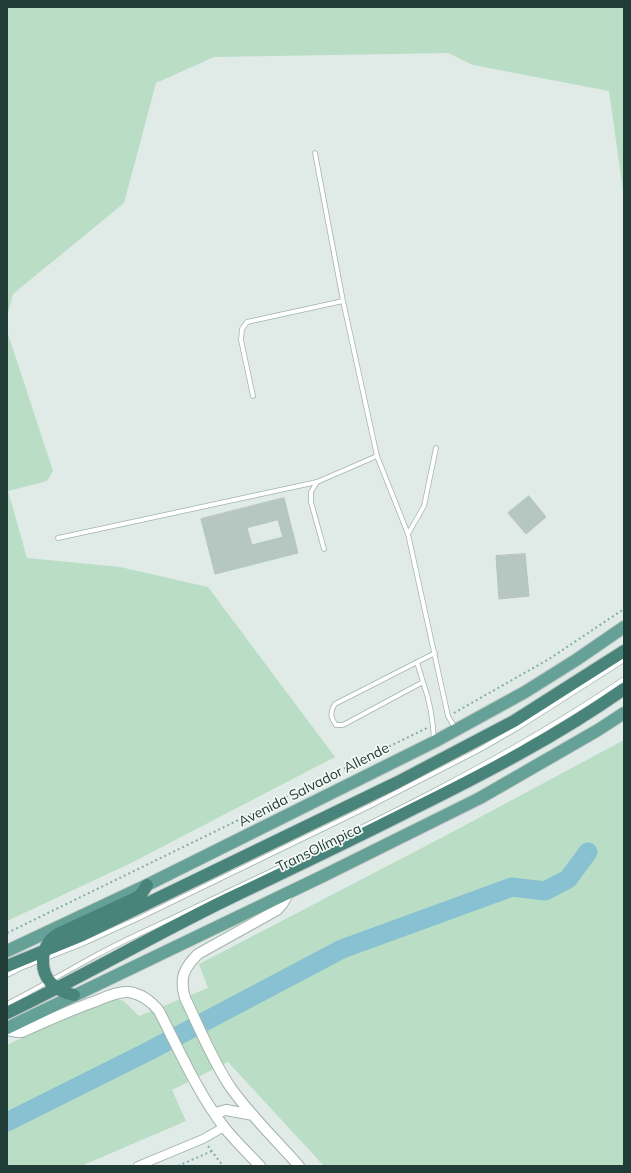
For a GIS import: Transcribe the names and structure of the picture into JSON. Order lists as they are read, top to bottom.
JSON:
{
  "streets": {
    "main road": ["Avenida Salvador Allende"],
    "lane": ["TransOlímpica"]
  }
}
